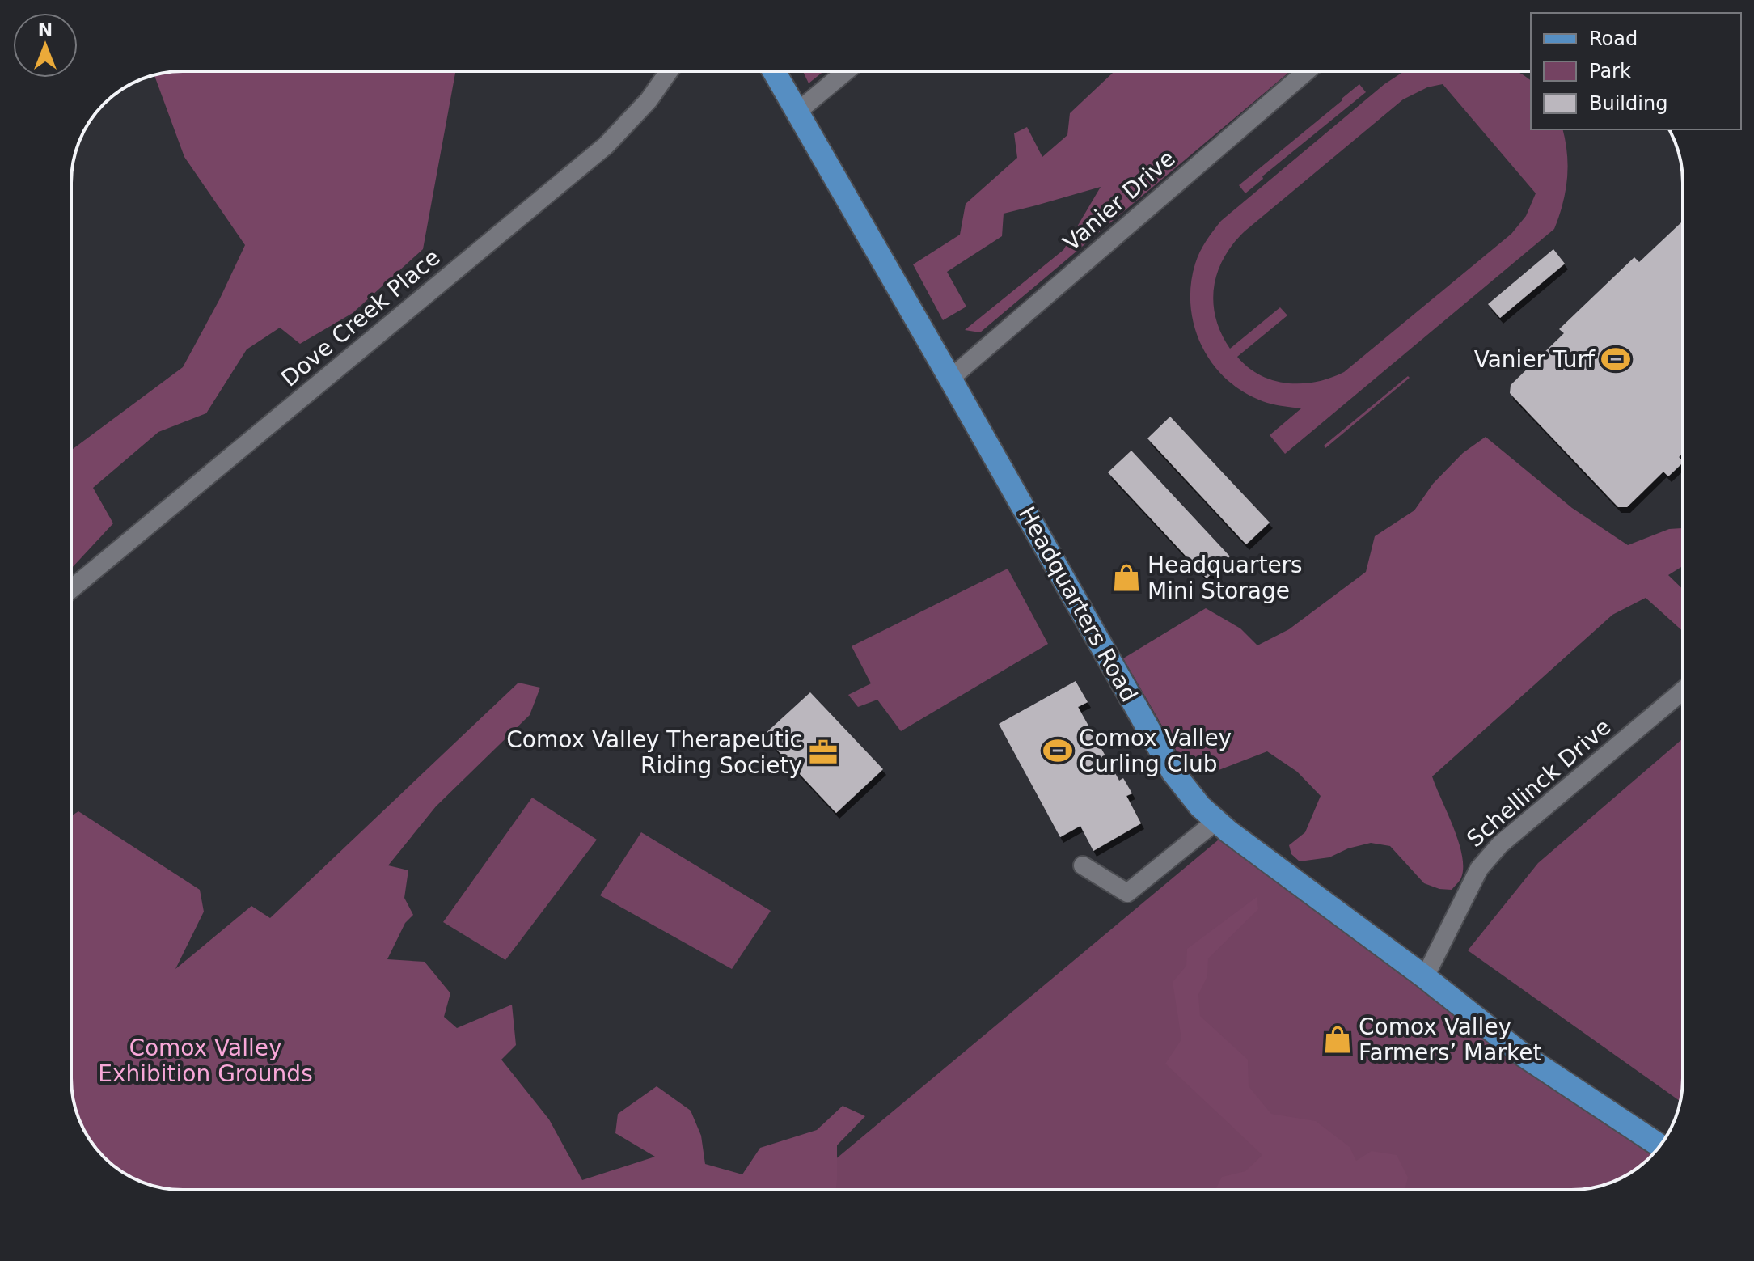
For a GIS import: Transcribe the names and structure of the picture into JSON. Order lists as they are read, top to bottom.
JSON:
{
  "streets": {
    "main road": ["Headquarters Road"],
    "street": ["Vanier Drive", "Dove Creek Place", "Schellinck Drive"]
  },
  "crossings": [
    ["Vanier Drive", "Headquarters Road"],
    ["Headquarters Road", "Schellinck Drive"]
  ],
  "parks": ["Comox Valley Exhibition Grounds"],
  "places": {
    "sports": ["Vanier Turf", "Comox Valley Curling Club"],
    "shop": ["Headquarters Mini Storage", "Comox Valley Farmers’ Market"],
    "office": ["Comox Valley Therapeutic Riding Society"]
  },
  "legend": ["Road", "Park", "Building"],
  "north": "top"
}
